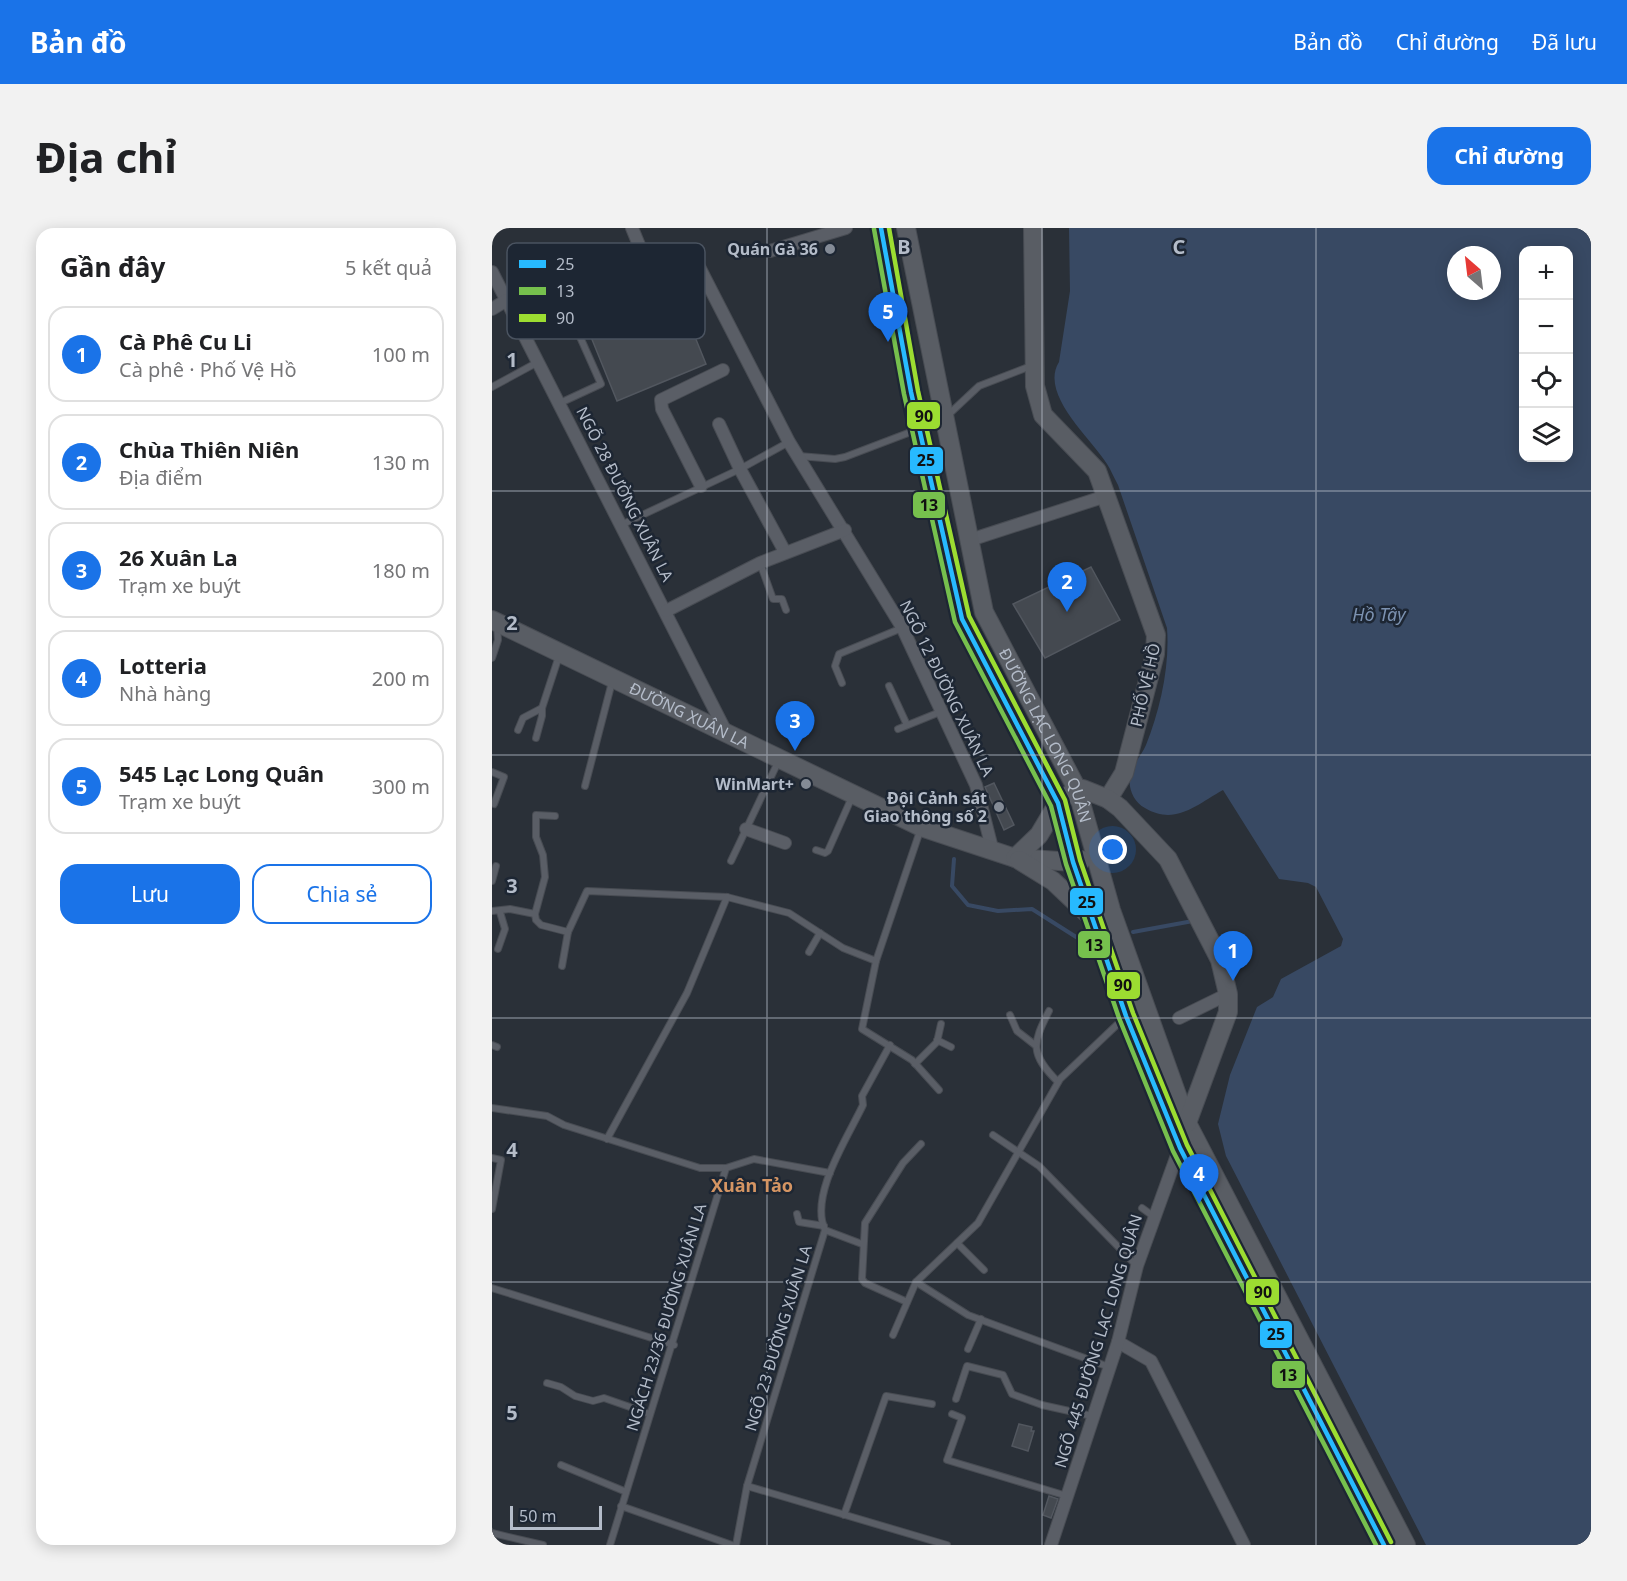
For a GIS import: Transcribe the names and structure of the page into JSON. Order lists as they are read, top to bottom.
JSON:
{
  "streets": {
    "main road": ["PHỐ VỆ HỒ", "ĐƯỜNG XUÂN LA", "ĐƯỜNG LẠC LONG QUÂN"],
    "street": ["NGÕ 28 ĐƯỜNG XUÂN LA", "NGÕ 12 ĐƯỜNG XUÂN LA", "NGÕ 445 ĐƯỜNG LẠC LONG QUÂN"],
    "lane": ["NGÁCH 23/36 ĐƯỜNG XUÂN LA", "NGÕ 23 ĐƯỜNG XUÂN LA"]
  },
  "crossings": [
    ["NGÕ 28 ĐƯỜNG XUÂN LA", "ĐƯỜNG XUÂN LA"],
    ["NGÕ 12 ĐƯỜNG XUÂN LA", "ĐƯỜNG XUÂN LA"],
    ["ĐƯỜNG XUÂN LA", "ĐƯỜNG LẠC LONG QUÂN"],
    ["ĐƯỜNG LẠC LONG QUÂN", "NGÕ 445 ĐƯỜNG LẠC LONG QUÂN"]
  ],
  "districts": ["Xuân Tảo"],
  "water": ["Hồ Tây"],
  "places": ["Quán Gà 36", "WinMart+", "Đội Cảnh sát Giao thông số 2"],
  "lines": ["transit line 25", "transit line 90", "transit line 13"],
  "legend": ["25", "13", "90"],
  "scale_bar": "50 m",
  "north": "top left",
  "page": {
    "header": "Bản đồ",
    "nav": ["Bản đồ", "Chỉ đường", "Đã lưu"],
    "buttons": [
      "Chỉ đường",
      ["Lưu", "Chia sẻ"]
    ],
    "title": "Địa chỉ",
    "heading": ["Gần đây", "5 kết quả"],
    "map_buttons": ["+", "−"],
    "pins": [
      "5",
      "2",
      "3",
      "1",
      "4"
    ],
    "list": [
      {
        "mark": "1",
        "name": "Cà Phê Cu Li",
        "note": "Cà phê · Phố Vệ Hồ",
        "value": "100 m"
      },
      {
        "mark": "2",
        "name": "Chùa Thiên Niên",
        "note": "Địa điểm",
        "value": "130 m"
      },
      {
        "mark": "3",
        "name": "26 Xuân La",
        "note": "Trạm xe buýt",
        "value": "180 m"
      },
      {
        "mark": "4",
        "name": "Lotteria",
        "note": "Nhà hàng",
        "value": "200 m"
      },
      {
        "mark": "5",
        "name": "545 Lạc Long Quân",
        "note": "Trạm xe buýt",
        "value": "300 m"
      }
    ],
    "scale": "50 m"
  },
  "grid": {
    "columns": ["B", "C"],
    "rows": [
      "1",
      "2",
      "3",
      "4",
      "5"
    ]
  }
}
